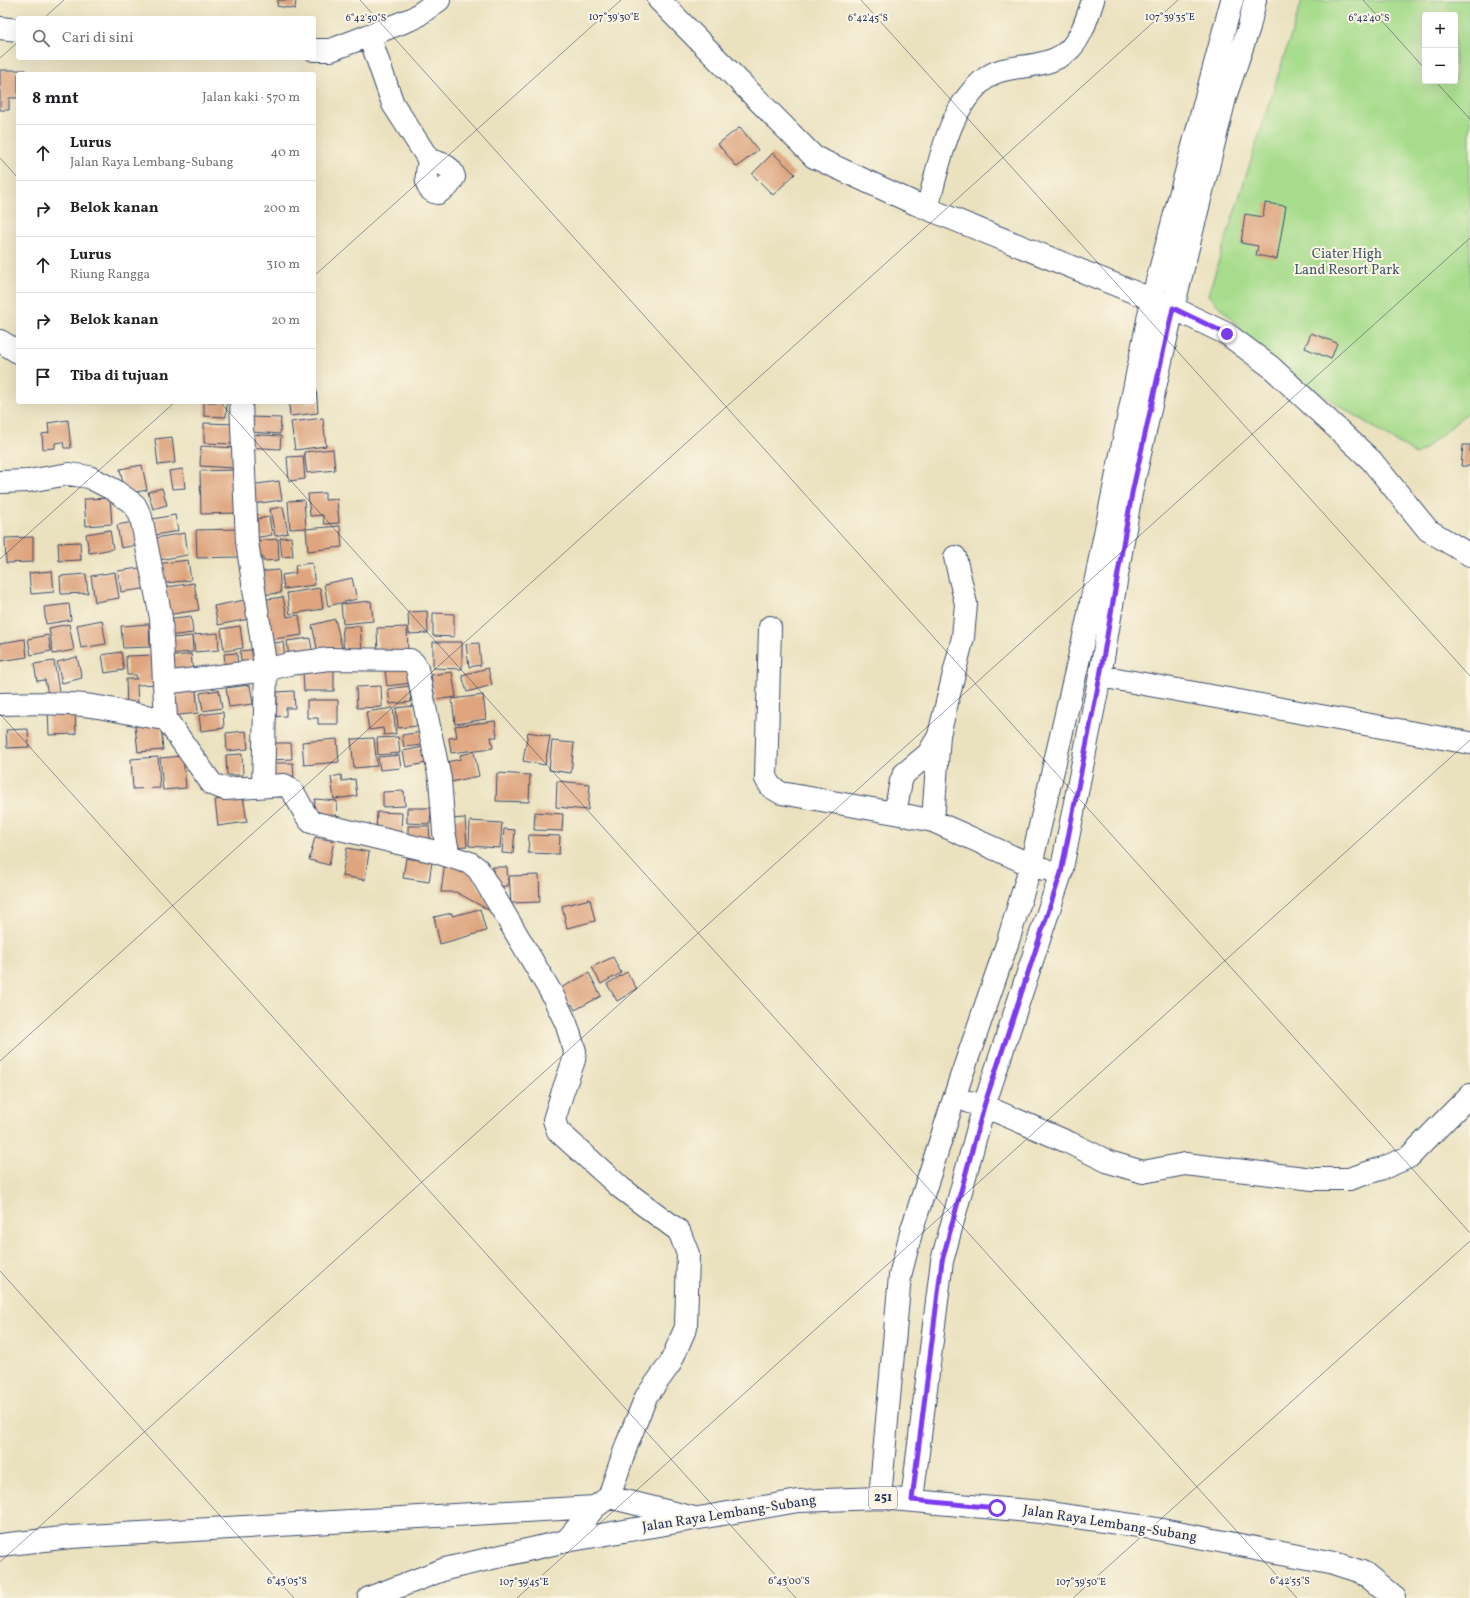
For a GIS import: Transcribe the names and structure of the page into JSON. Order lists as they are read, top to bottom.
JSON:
{
  "streets": {
    "street": ["251", "Jalan Raya Lembang-Subang"]
  },
  "parks": ["Ciater High Land Resort Park"],
  "page": {
    "map_buttons": ["+", "−"],
    "search": "Cari di sini",
    "heading": ["8 mnt", "Jalan kaki · 570 m"],
    "list": [
      ["Lurus", "Jalan Raya Lembang-Subang", "40 m"],
      ["Belok kanan", "200 m"],
      ["Lurus", "Riung Rangga", "310 m"],
      ["Belok kanan", "20 m"],
      "Tiba di tujuan"
    ]
  },
  "coordinates": [
    "107°39'30\"E",
    "107°39'35\"E",
    "6°42'50\"S",
    "6°42'45\"S",
    "6°42'40\"S",
    "6°43'05\"S",
    "6°43'00\"S",
    "6°42'55\"S",
    "107°39'45\"E",
    "107°39'50\"E"
  ]
}
